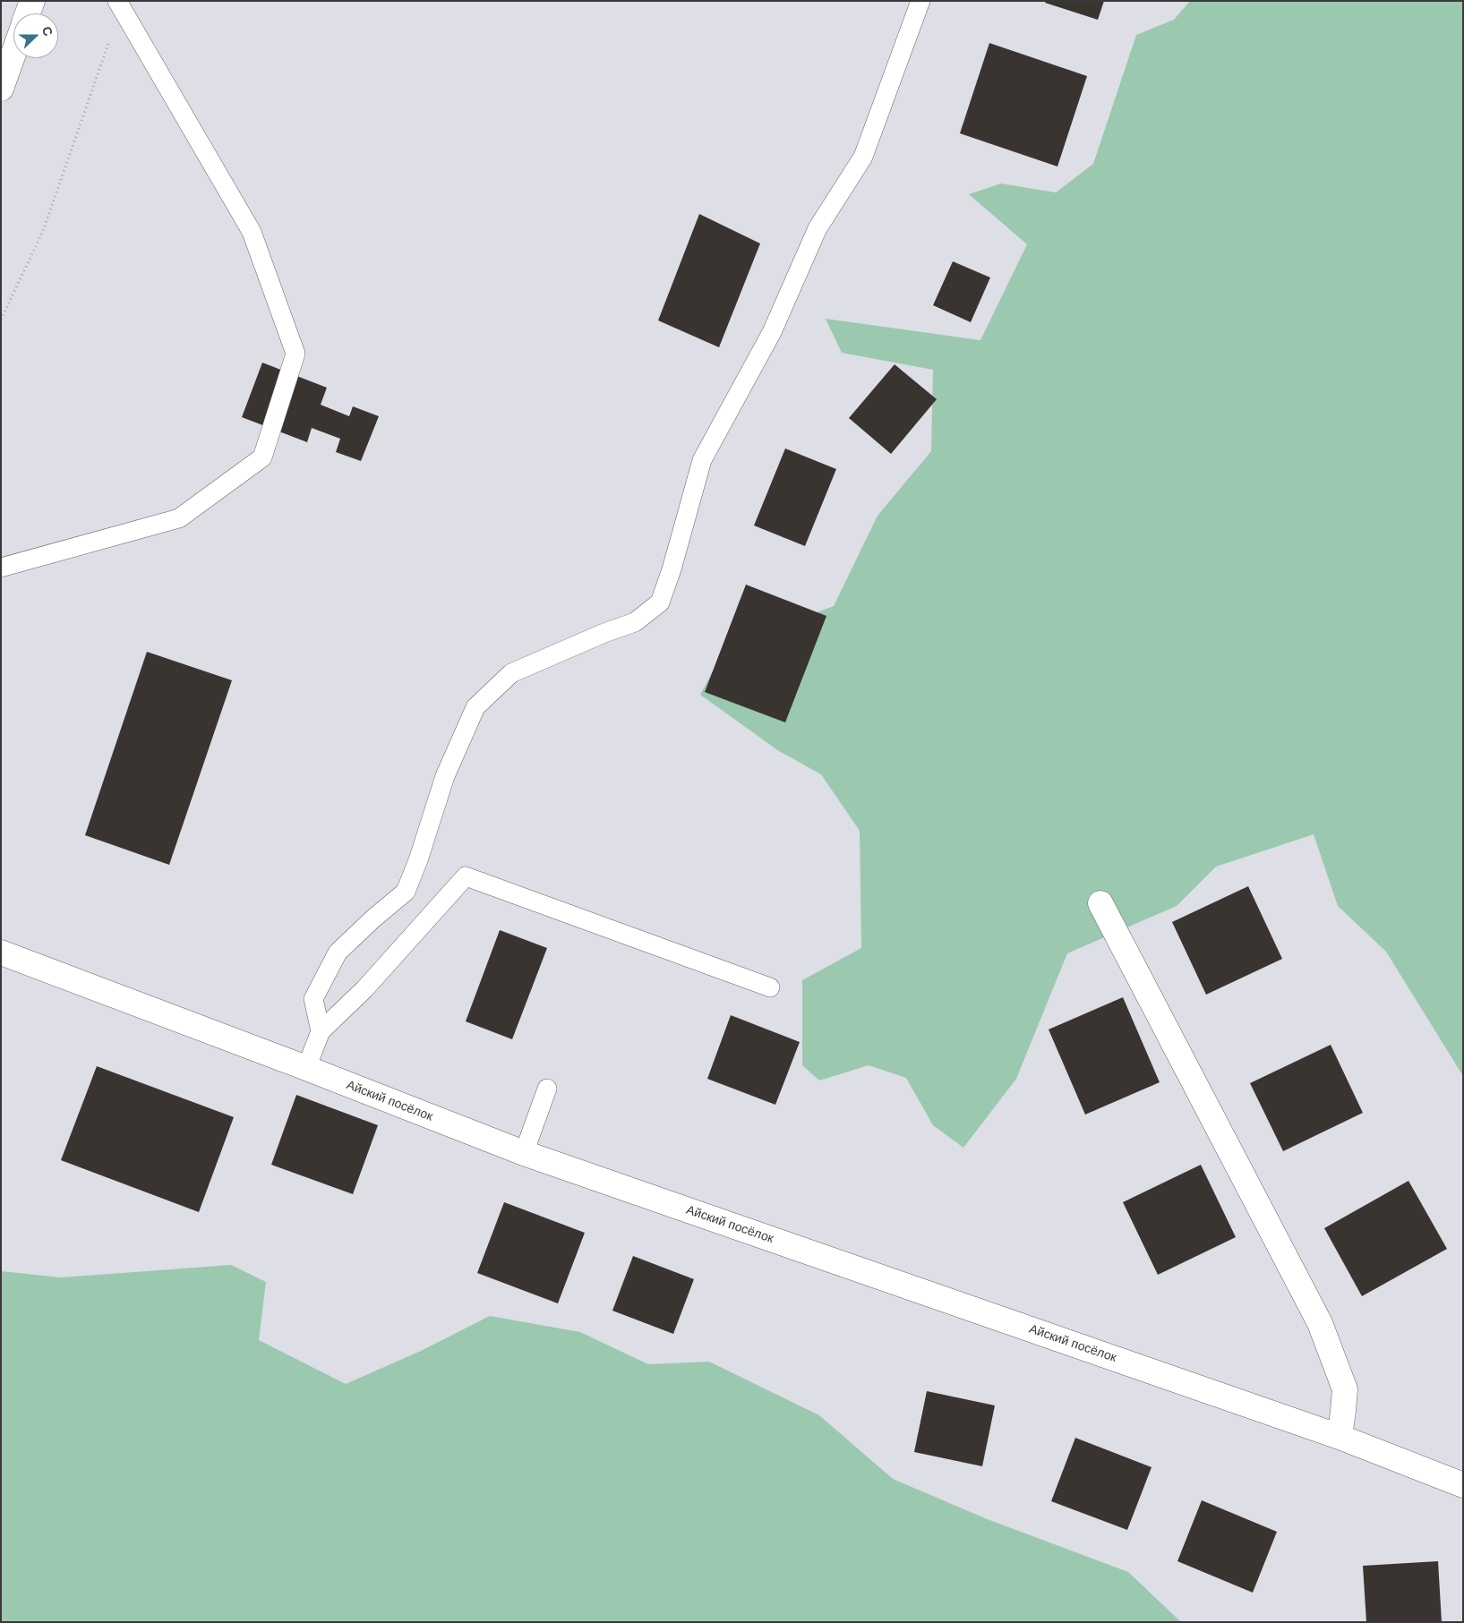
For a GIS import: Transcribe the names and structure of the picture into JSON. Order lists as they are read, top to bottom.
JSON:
{
  "streets": {
    "street": ["Айский посёлок"]
  },
  "north": "right"
}
